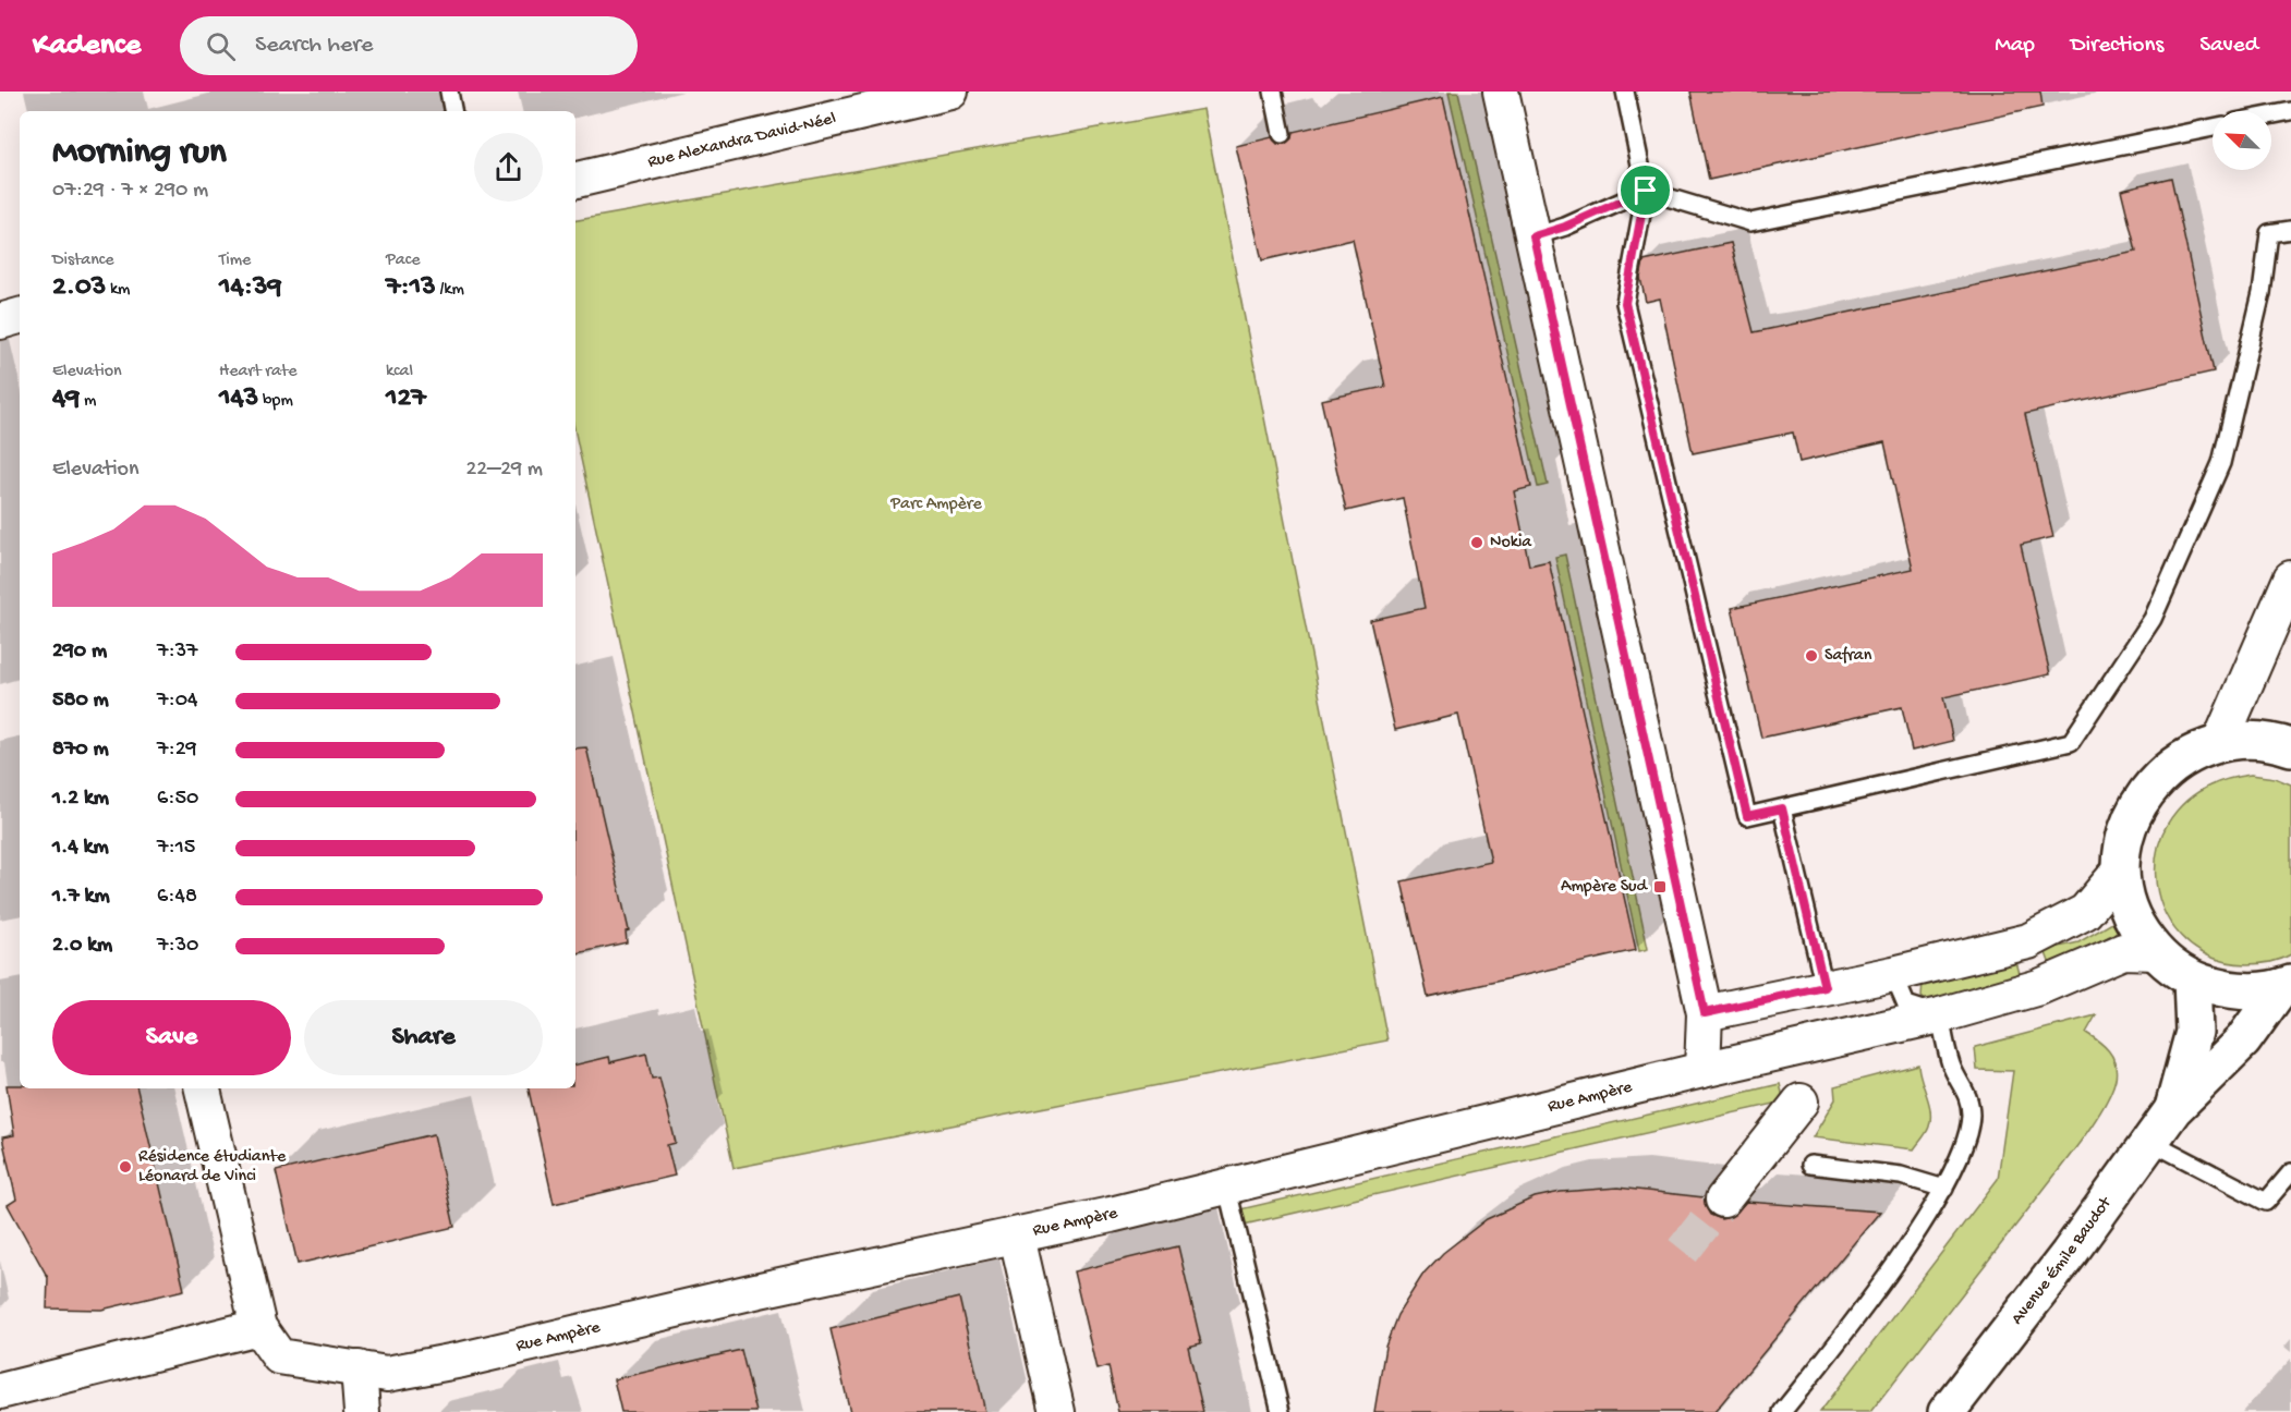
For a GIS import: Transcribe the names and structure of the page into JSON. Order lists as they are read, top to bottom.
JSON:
{
  "streets": {
    "street": ["Rue Alexandra David-Néel", "Rue Ampère", "Avenue Émile Baudot"]
  },
  "parks": ["Parc Ampère"],
  "places": {
    "other": ["Nokia", "Safran", "Résidence étudiante Léonard de Vinci"],
    "transit": ["Ampère Sud"]
  },
  "north": "top left",
  "page": {
    "header": "Kadence",
    "search": "Search here",
    "nav": ["Map", "Directions", "Saved"],
    "heading": ["Morning run", "07:29 · 7 × 290 m"],
    "stats": [
      ["Distance", "2.03 km"],
      ["Time", "14:39"],
      ["Pace", "7:13 /km"],
      ["Elevation", "49 m"],
      ["Heart rate", "143 bpm"],
      ["kcal", "127"]
    ],
    "chart": ["Elevation", "22–29 m"],
    "list": [
      {
        "name": "290 m",
        "note": "7:37"
      },
      {
        "name": "580 m",
        "note": "7:04"
      },
      {
        "name": "870 m",
        "note": "7:29"
      },
      {
        "name": "1.2 km",
        "note": "6:50"
      },
      {
        "name": "1.4 km",
        "note": "7:15"
      },
      {
        "name": "1.7 km",
        "note": "6:48"
      },
      {
        "name": "2.0 km",
        "note": "7:30"
      }
    ],
    "buttons": ["Save", "Share"]
  }
}
